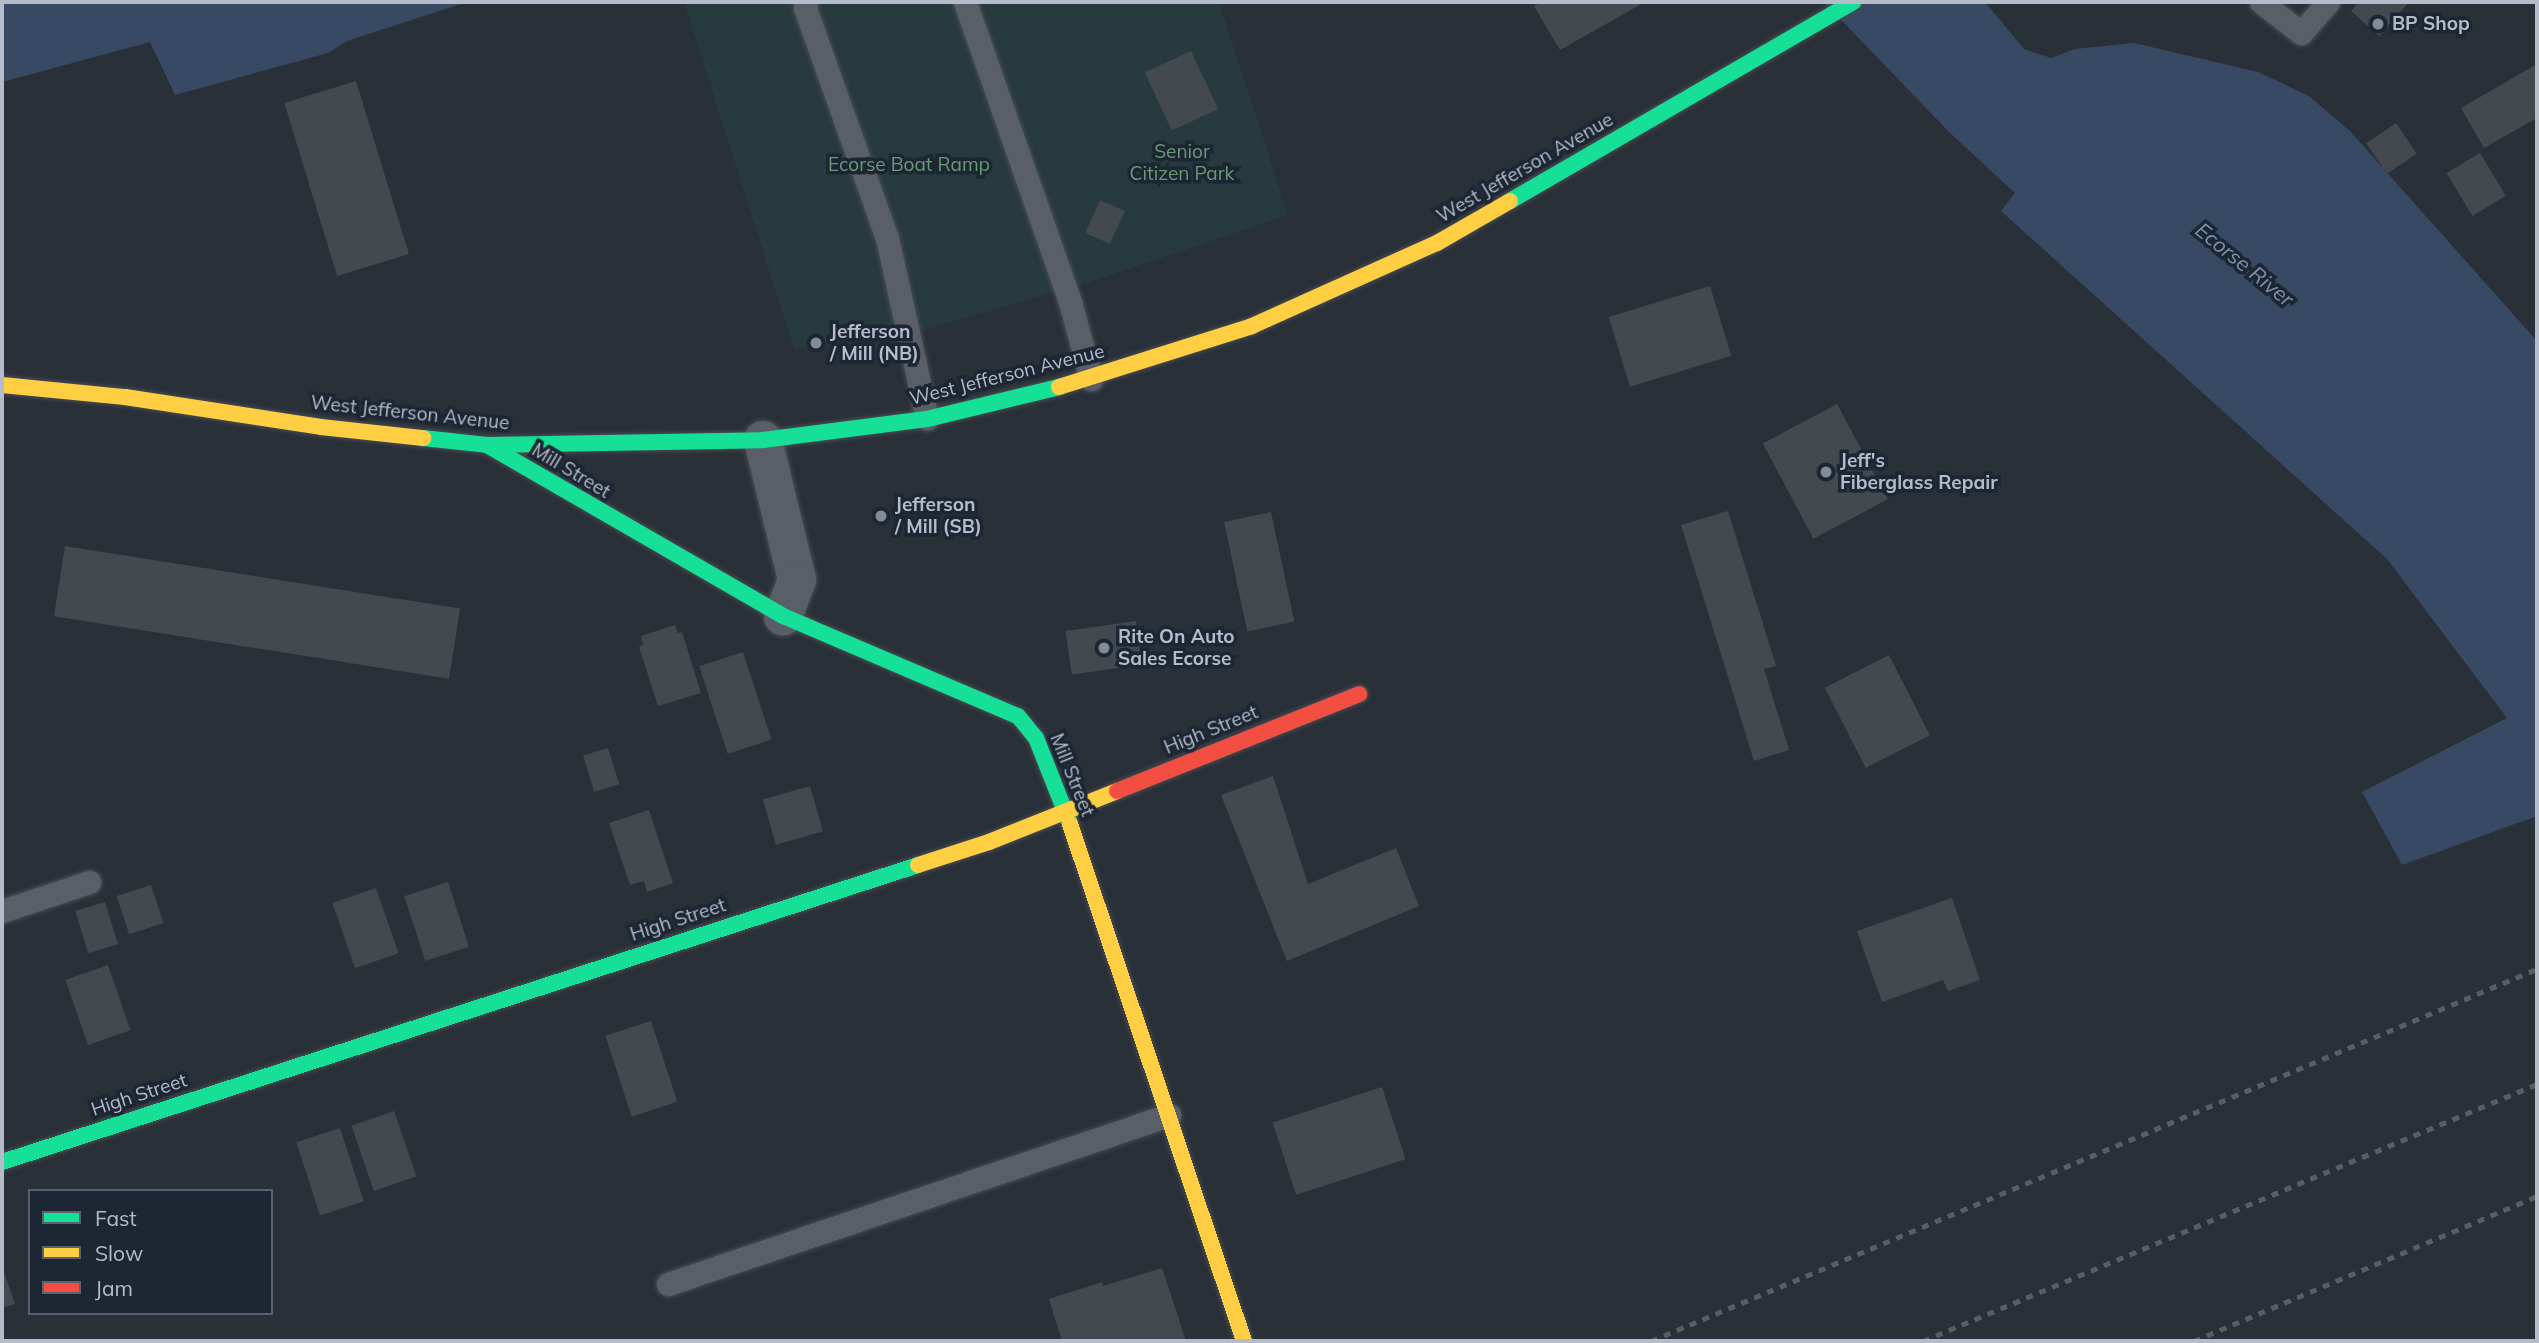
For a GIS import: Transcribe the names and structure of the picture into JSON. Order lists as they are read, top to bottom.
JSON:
{
  "streets": {
    "street": ["West Jefferson Avenue", "Mill Street", "High Street"]
  },
  "crossings": [
    ["West Jefferson Avenue", "Mill Street"],
    ["Mill Street", "High Street"]
  ],
  "water": ["Ecorse River"],
  "parks": ["Senior Citizen Park", "Ecorse Boat Ramp"],
  "places": [
    "BP Shop",
    "Jefferson / Mill (NB)",
    "Jeff's Fiberglass Repair",
    "Jefferson / Mill (SB)",
    "Rite On Auto Sales Ecorse"
  ],
  "legend": ["Fast", "Slow", "Jam"]
}
